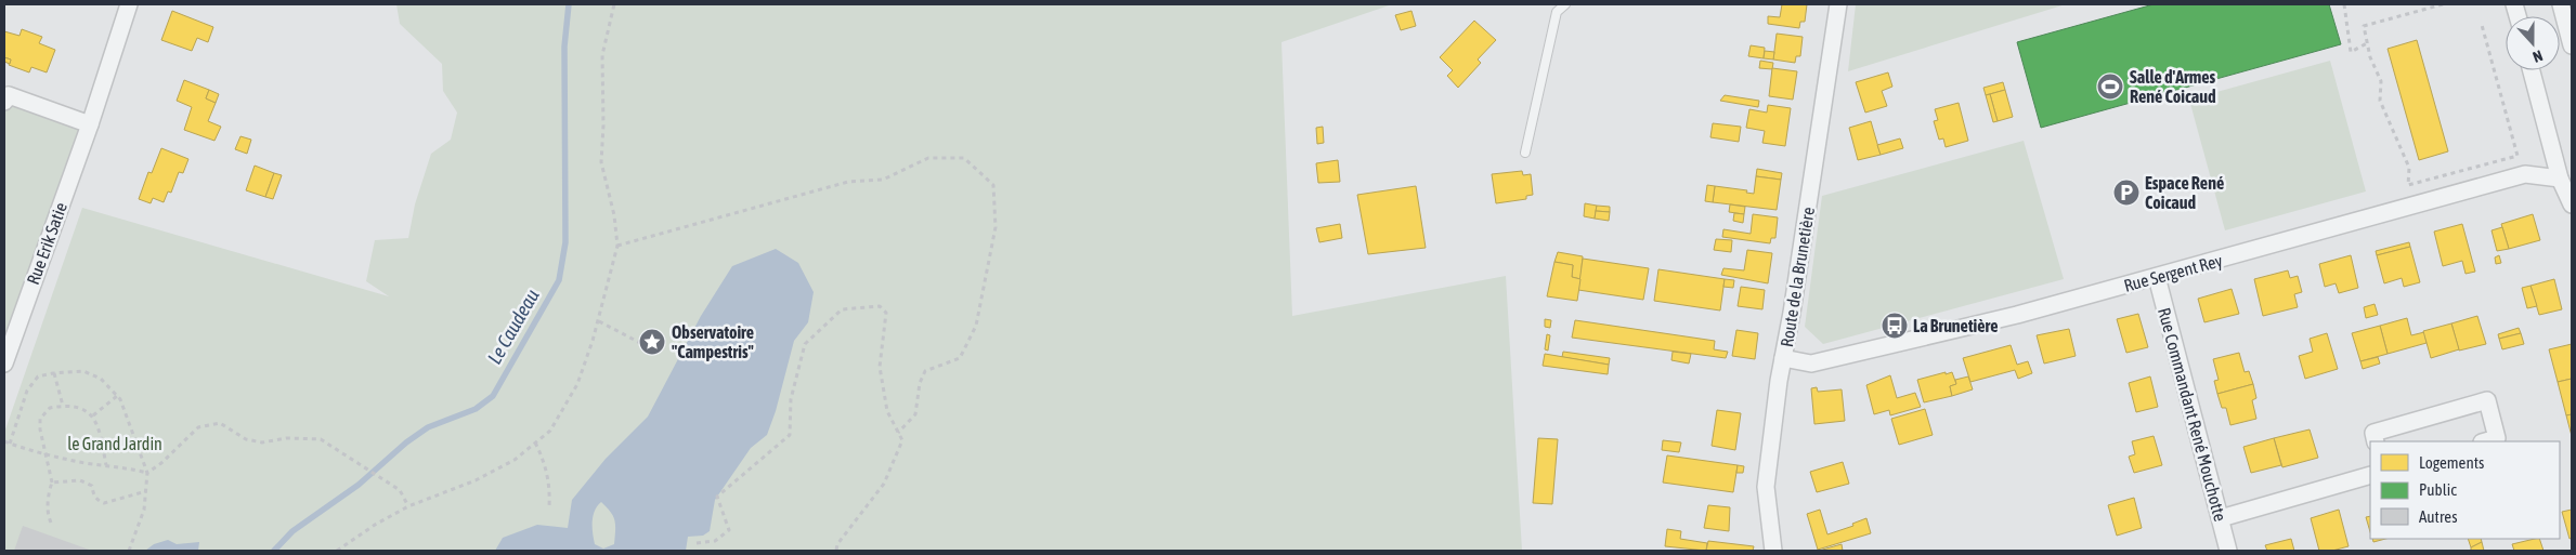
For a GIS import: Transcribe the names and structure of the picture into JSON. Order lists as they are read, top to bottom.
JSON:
{
  "streets": {
    "street": [
      "Rue Erik Satie",
      "Rue Sergent Rey",
      "Route de la Brunetière",
      "Rue Commandant René Mouchotte"
    ]
  },
  "crossings": [
    ["Rue Sergent Rey", "Route de la Brunetière"],
    ["Rue Sergent Rey", "Rue Commandant René Mouchotte"]
  ],
  "water": ["Le Caudeau"],
  "parks": ["le Grand Jardin"],
  "places": {
    "sports": ["Salle d'Armes René Coicaud"],
    "parking": ["Espace René Coicaud"],
    "bus stop": ["La Brunetière"],
    "place": ["Observatoire \"Campestris\""]
  },
  "legend": ["Logements", "Public", "Autres"],
  "north": "bottom"
}
